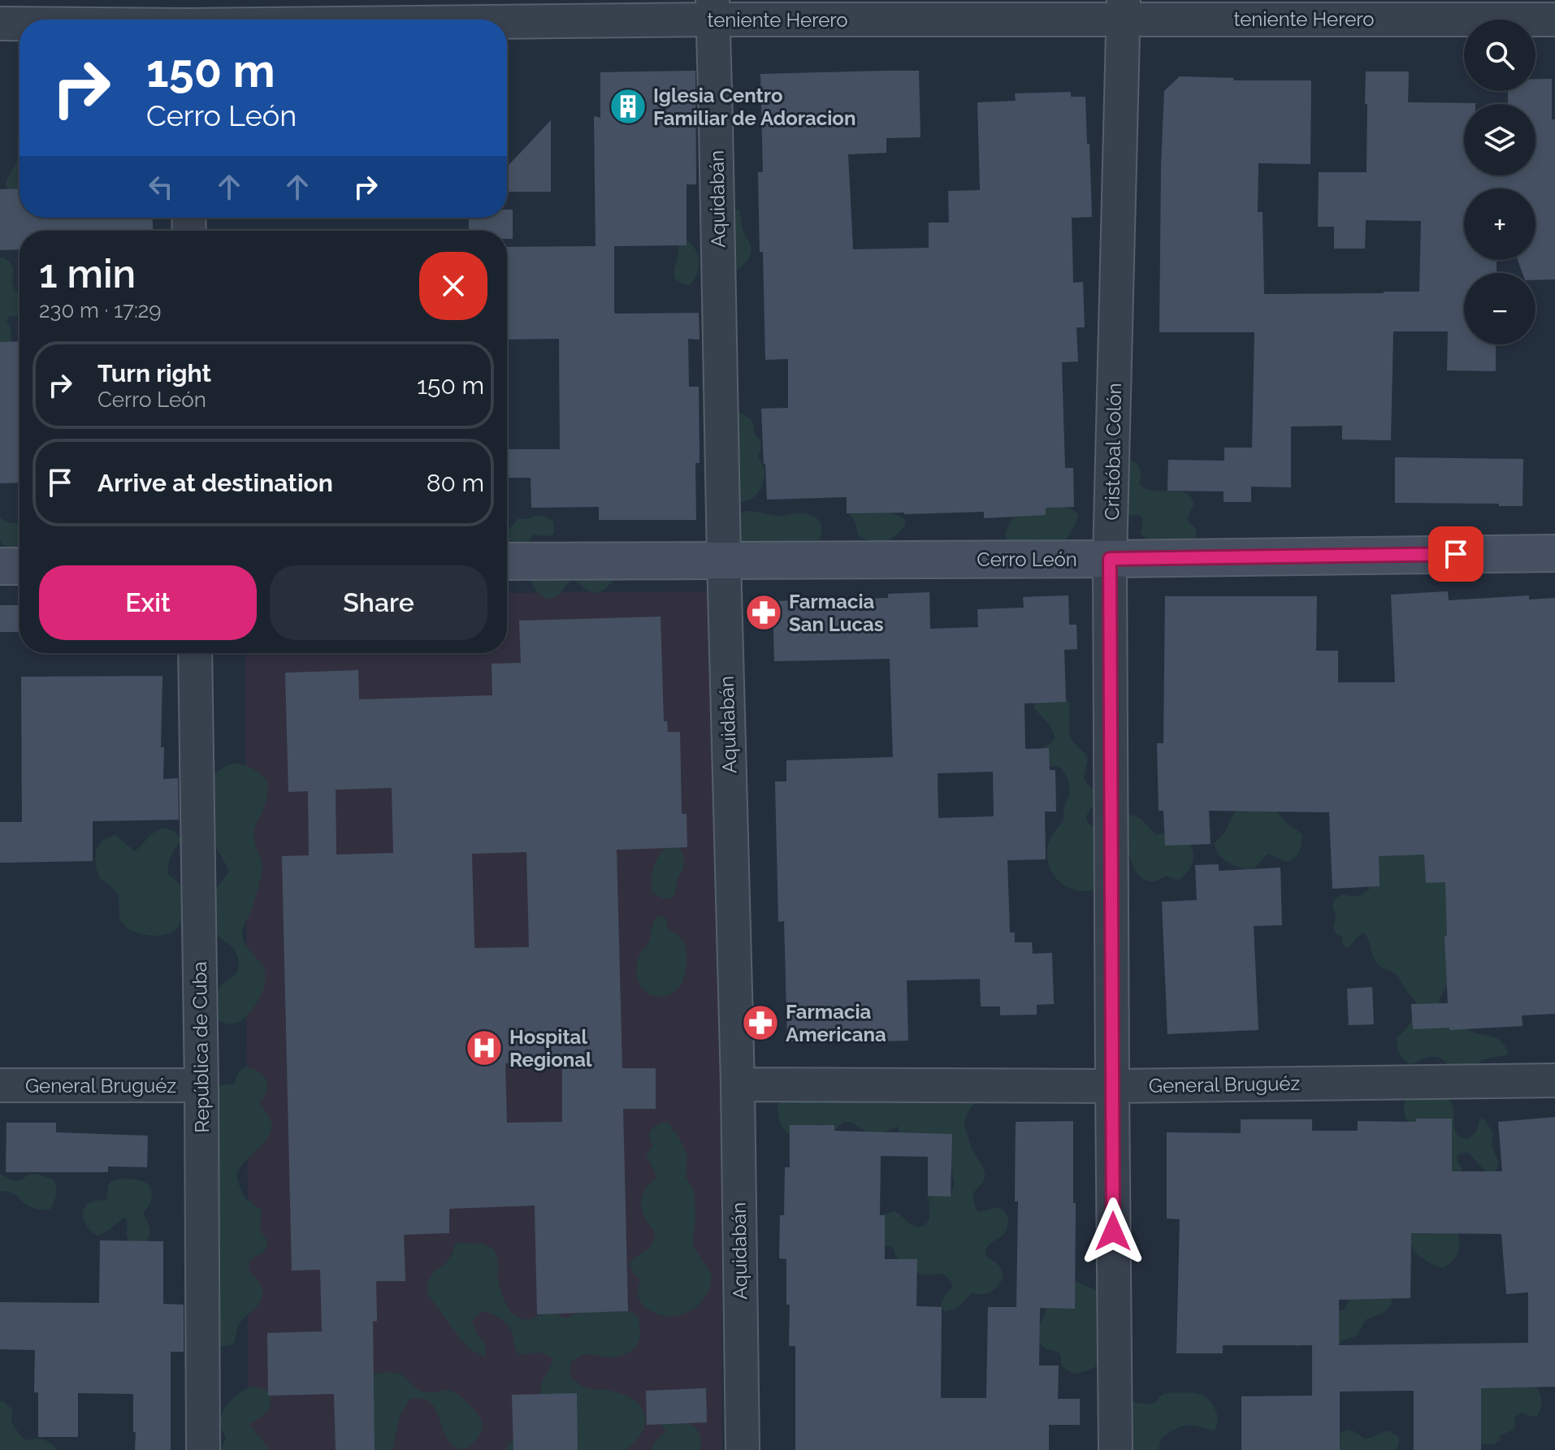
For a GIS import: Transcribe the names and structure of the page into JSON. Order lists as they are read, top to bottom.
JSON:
{
  "streets": {
    "street": [
      "teniente Herero",
      "Aquidabán",
      "Cristóbal Colón",
      "Cerro León",
      "República de Cuba",
      "General Bruguéz"
    ]
  },
  "crossings": [
    ["teniente Herero", "Aquidabán"],
    ["teniente Herero", "Cristóbal Colón"],
    ["Aquidabán", "Cerro León"],
    ["Aquidabán", "General Bruguéz"],
    ["Cristóbal Colón", "Cerro León"],
    ["Cristóbal Colón", "General Bruguéz"],
    ["República de Cuba", "General Bruguéz"]
  ],
  "places": {
    "building": ["Iglesia Centro Familiar de Adoracion"],
    "pharmacy": ["Farmacia San Lucas", "Farmacia Americana"],
    "hospital": ["Hospital Regional"]
  },
  "page": {
    "map_buttons": ["+", "−"],
    "turn": ["150 m", "Cerro León"],
    "heading": ["1 min", "230 m · 17:29"],
    "list": [
      {
        "name": "Turn right",
        "note": "Cerro León",
        "value": "150 m"
      },
      {
        "name": "Arrive at destination",
        "value": "80 m"
      }
    ],
    "buttons": ["Exit", "Share"]
  }
}
